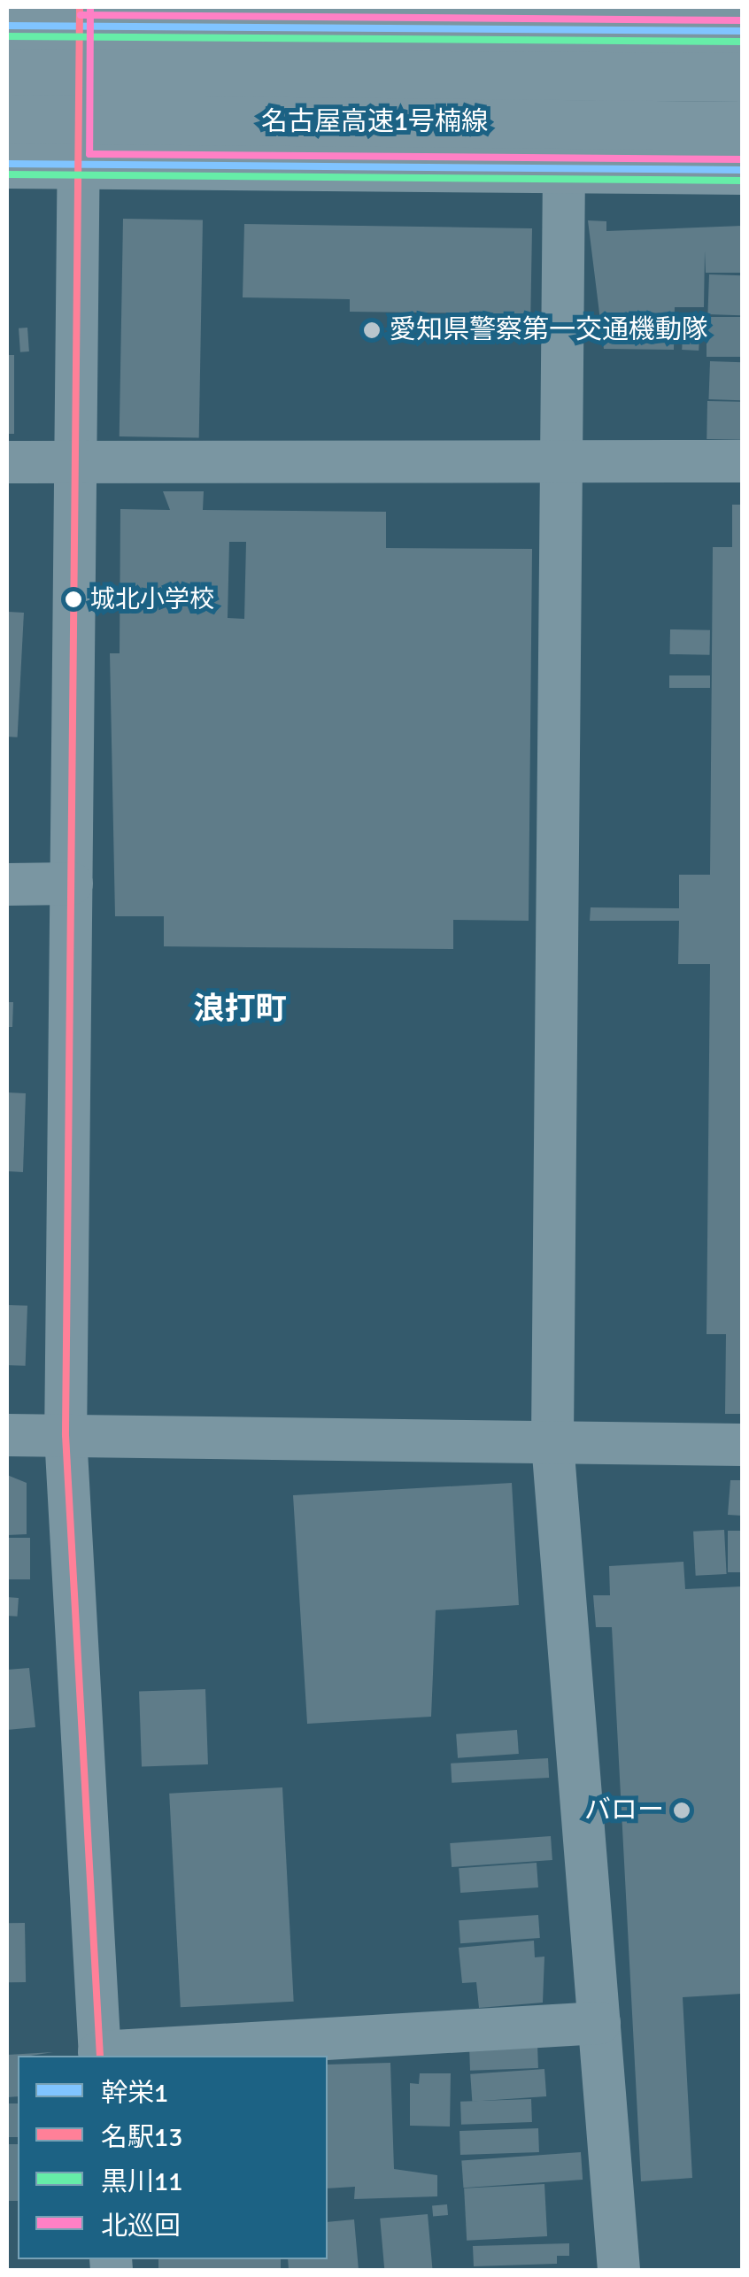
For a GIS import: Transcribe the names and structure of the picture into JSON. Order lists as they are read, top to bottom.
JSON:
{
  "streets": {
    "highway": ["名古屋高速1号楠線"]
  },
  "districts": ["浪打町"],
  "places": ["愛知県警察第一交通機動隊", "城北小学校", "バロー"],
  "lines": [
    "transit line 名駅13",
    "transit line 北巡回",
    "transit line 幹栄1",
    "transit line 黒川11"
  ],
  "legend": [
    "幹栄1",
    "名駅13",
    "黒川11",
    "北巡回"
  ]
}
